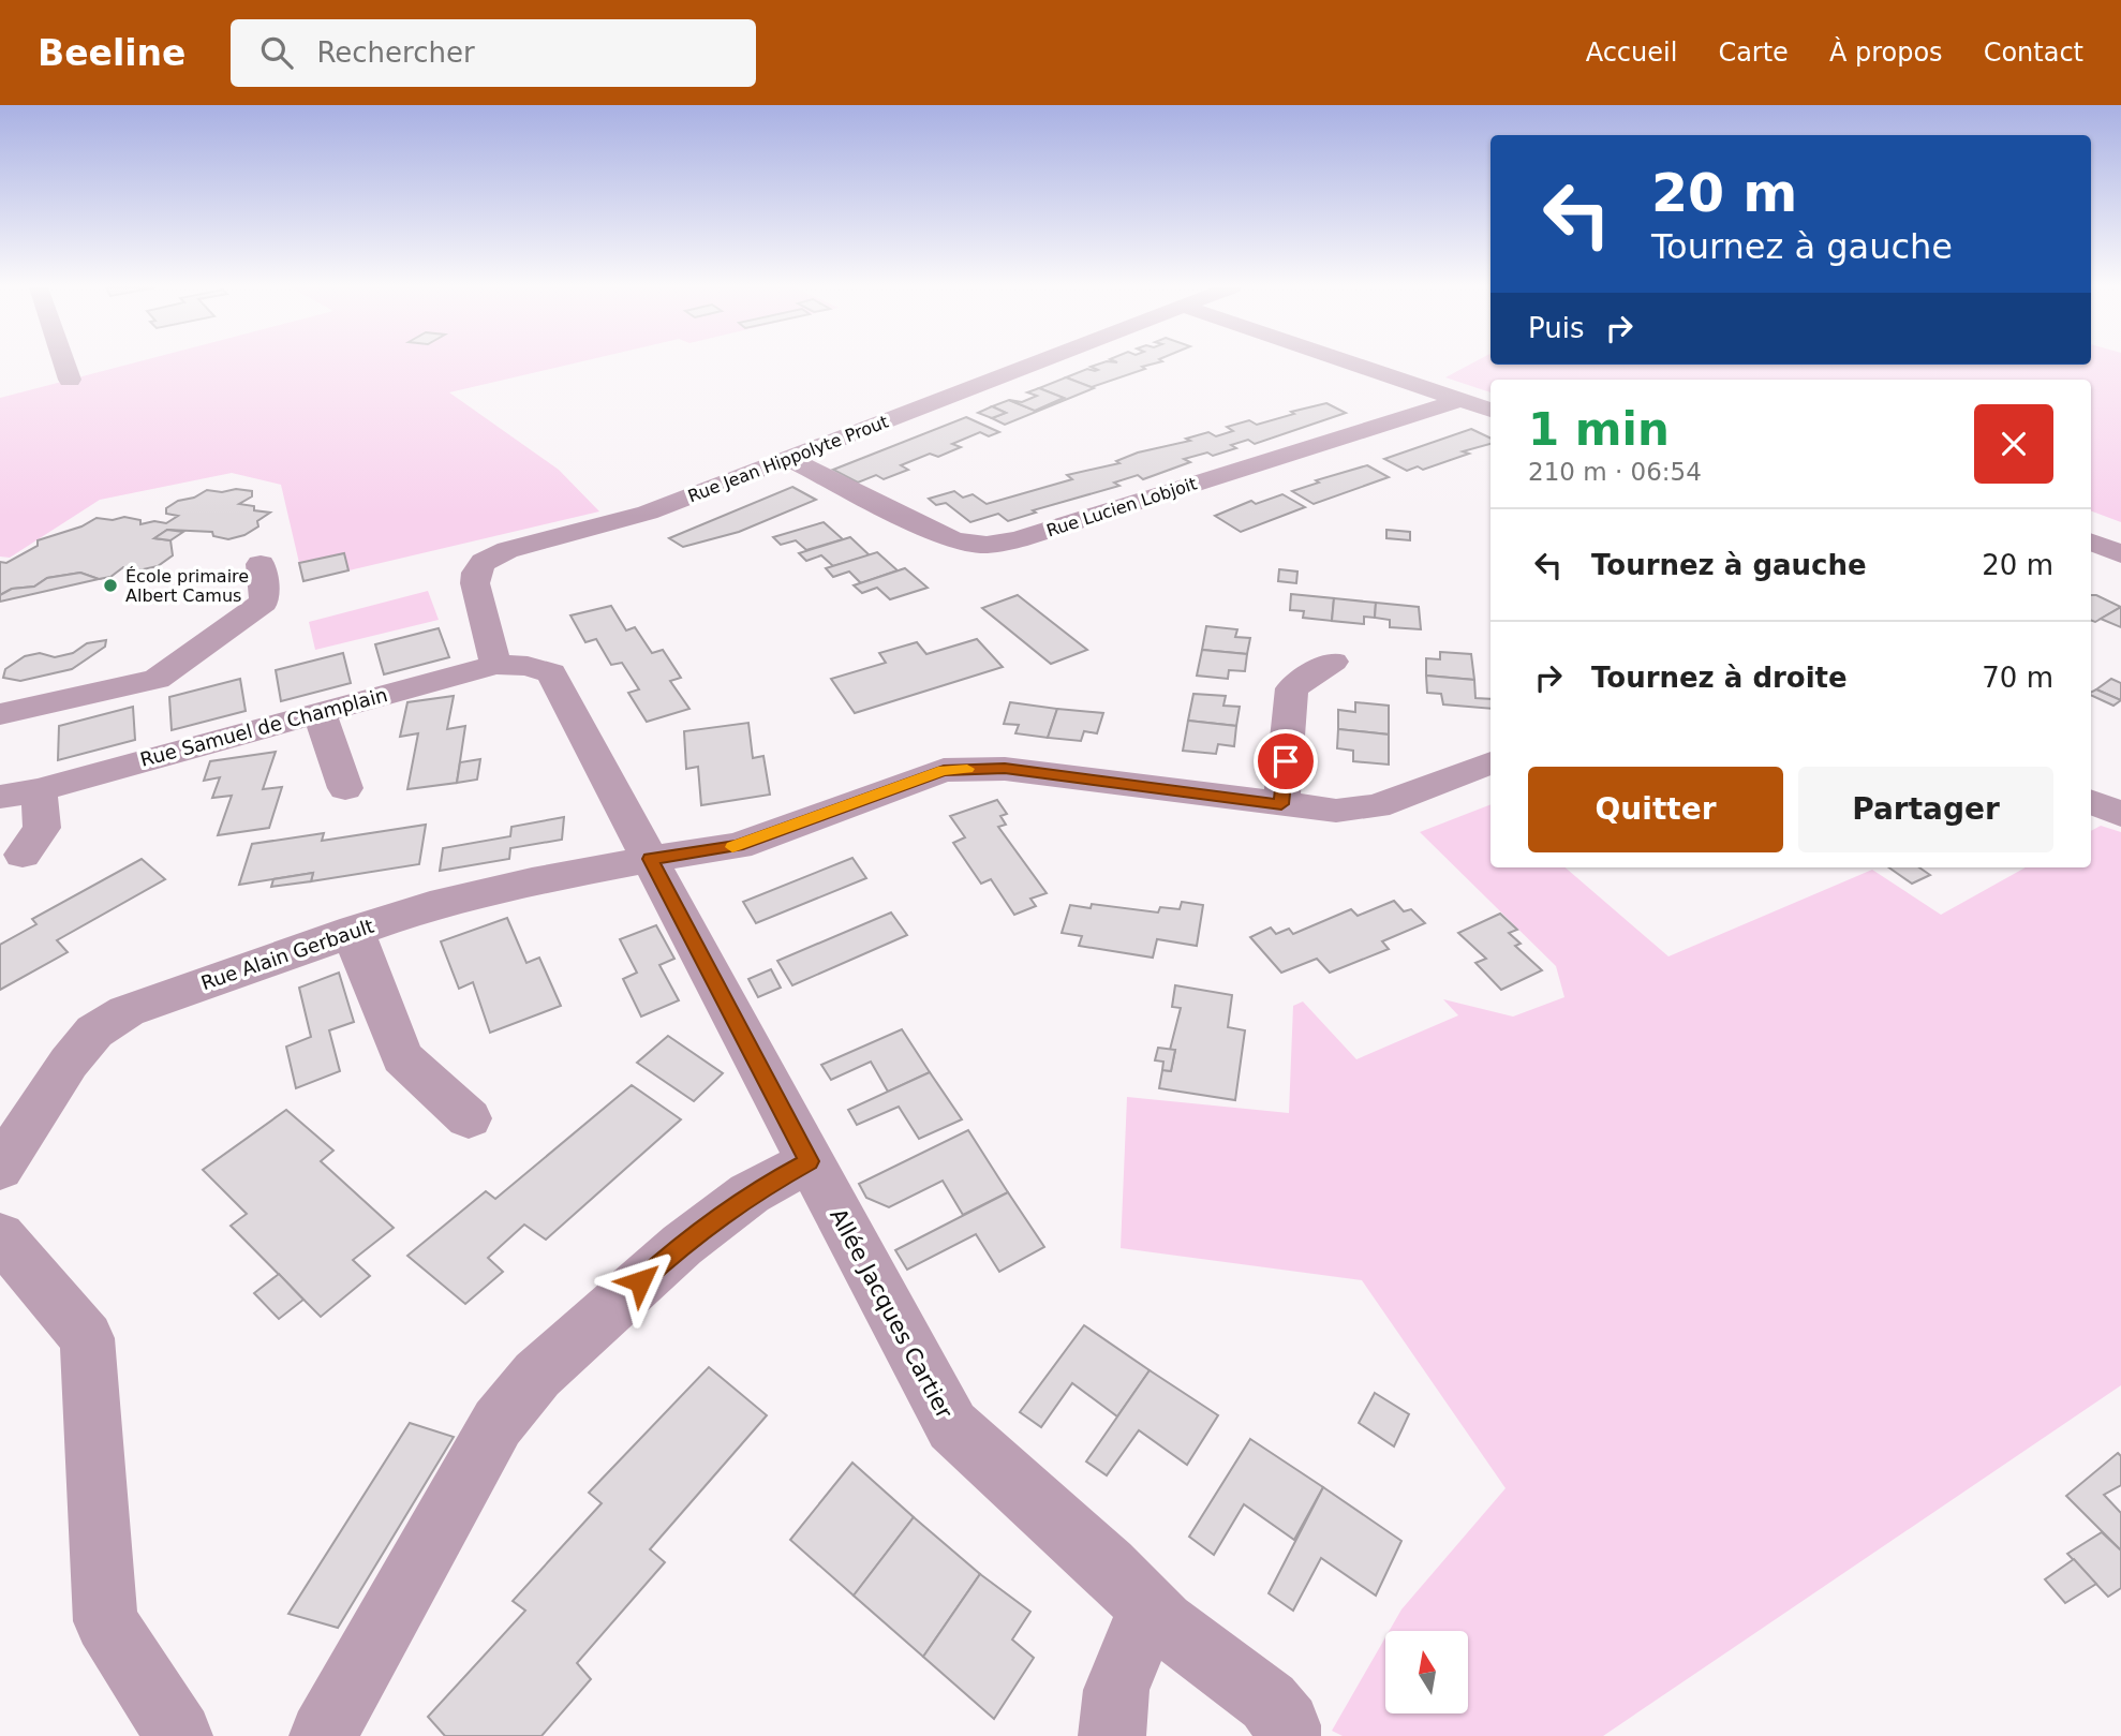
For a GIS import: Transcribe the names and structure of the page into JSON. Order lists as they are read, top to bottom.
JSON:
{
  "streets": {
    "street": [
      "Rue Jean Hippolyte Prout",
      "Rue Lucien Lobjoit",
      "Rue Samuel de Champlain",
      "Rue Alain Gerbault",
      "Allée Jacques Cartier"
    ]
  },
  "crossings": [
    ["Rue Jean Hippolyte Prout", "Rue Lucien Lobjoit"],
    ["Rue Jean Hippolyte Prout", "Rue Samuel de Champlain"],
    ["Rue Jean Hippolyte Prout", "Allée Jacques Cartier"],
    ["Rue Samuel de Champlain", "Allée Jacques Cartier"],
    ["Rue Alain Gerbault", "Allée Jacques Cartier"]
  ],
  "places": ["École primaire Albert Camus"],
  "north": "top",
  "page": {
    "header": "Beeline",
    "search": "Rechercher",
    "nav": [
      "Accueil",
      "Carte",
      "À propos",
      "Contact"
    ],
    "turn": ["20 m", "Tournez à gauche"],
    "then": "Puis",
    "heading": ["1 min", "210 m · 06:54"],
    "list": [
      {
        "name": "Tournez à gauche",
        "value": "20 m"
      },
      {
        "name": "Tournez à droite",
        "value": "70 m"
      }
    ],
    "buttons": ["Quitter", "Partager"]
  }
}
